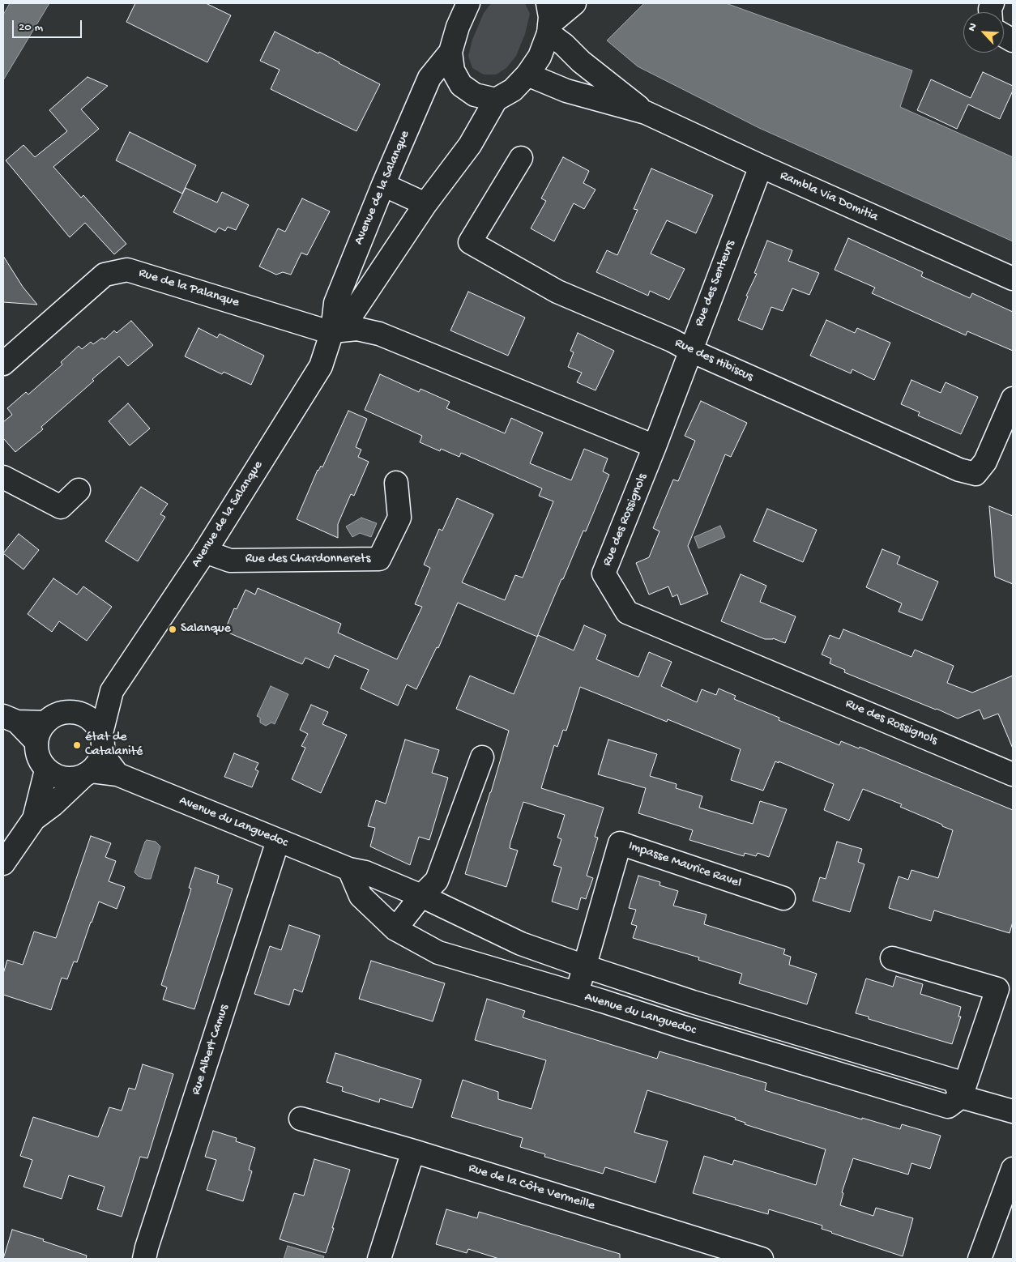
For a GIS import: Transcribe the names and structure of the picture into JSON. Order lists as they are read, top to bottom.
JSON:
{
  "streets": {
    "street": [
      "Avenue de la Salanque",
      "Rambla Via Domitia",
      "Rue des Senteurs",
      "Rue de la Palanque",
      "Rue des Hibiscus",
      "Rue des Rossignols",
      "Rue des Chardonnerets",
      "Avenue du Languedoc",
      "Impasse Maurice Ravel",
      "Rue Albert Camus",
      "Rue de la Côte Vermeille"
    ]
  },
  "crossings": [
    ["Avenue de la Salanque", "Rue de la Palanque"],
    ["Avenue de la Salanque", "Rue des Chardonnerets"],
    ["Avenue de la Salanque", "Avenue du Languedoc"],
    ["Rambla Via Domitia", "Rue des Senteurs"],
    ["Rue des Senteurs", "Rue des Hibiscus"],
    ["Rue des Senteurs", "Rue des Rossignols"],
    ["Avenue du Languedoc", "Impasse Maurice Ravel"],
    ["Avenue du Languedoc", "Rue Albert Camus"]
  ],
  "places": ["Salanque", "état de Catalanité"],
  "scale_bar": "20 m",
  "north": "top left"
}
